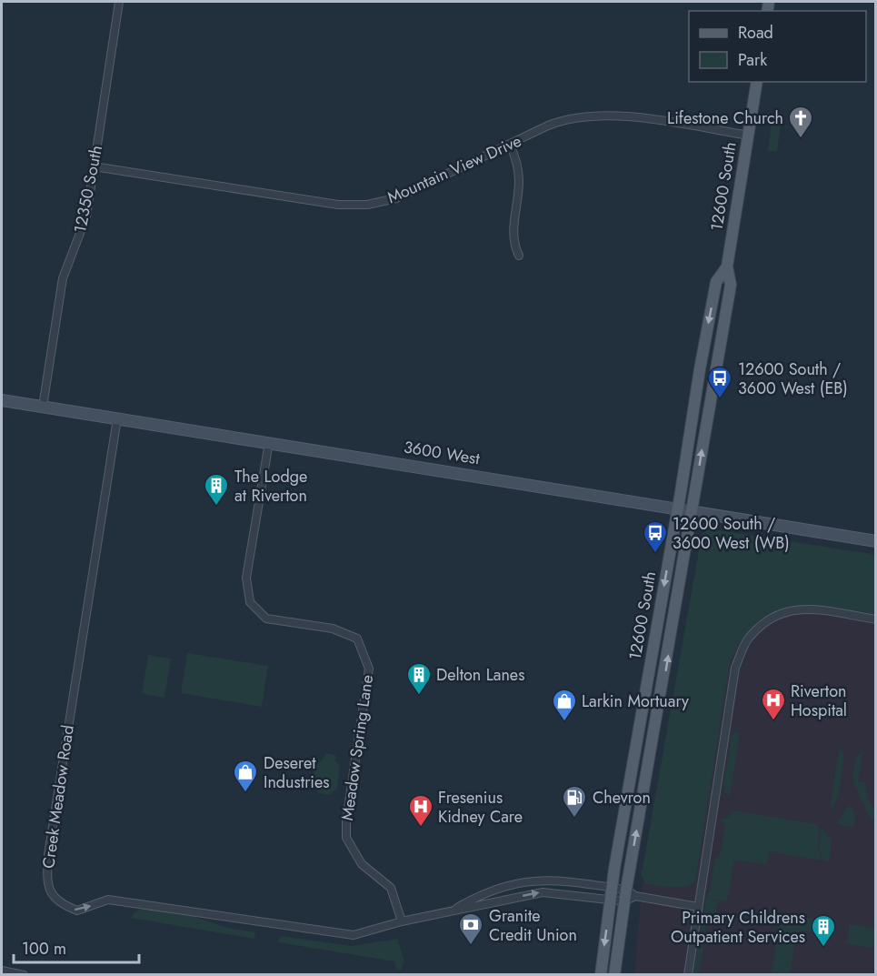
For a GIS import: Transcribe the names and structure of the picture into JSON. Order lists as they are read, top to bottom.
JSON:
{
  "streets": {
    "main road": ["12600 South", "3600 West"],
    "street": [
      "Mountain View Drive",
      "12350 South",
      "Meadow Spring Lane",
      "Creek Meadow Road"
    ]
  },
  "crossings": [
    ["Mountain View Drive", "12600 South"],
    ["Mountain View Drive", "12350 South"],
    ["12600 South", "3600 West"],
    ["12600 South", "Creek Meadow Road"],
    ["12350 South", "3600 West"],
    ["3600 West", "Meadow Spring Lane"],
    ["3600 West", "Creek Meadow Road"],
    ["Meadow Spring Lane", "Creek Meadow Road"]
  ],
  "places": {
    "church": ["Lifestone Church"],
    "bus stop": ["12600 South / 3600 West (EB)", "12600 South / 3600 West (WB)"],
    "building": ["The Lodge at Riverton", "Delton Lanes", "Primary Childrens Outpatient Services"],
    "hospital": ["Riverton Hospital", "Fresenius Kidney Care"],
    "shop": ["Larkin Mortuary", "Deseret Industries"],
    "fuel station": ["Chevron"],
    "bank": ["Granite Credit Union"]
  },
  "legend": ["Road", "Park"],
  "scale_bar": "100 m"
}
